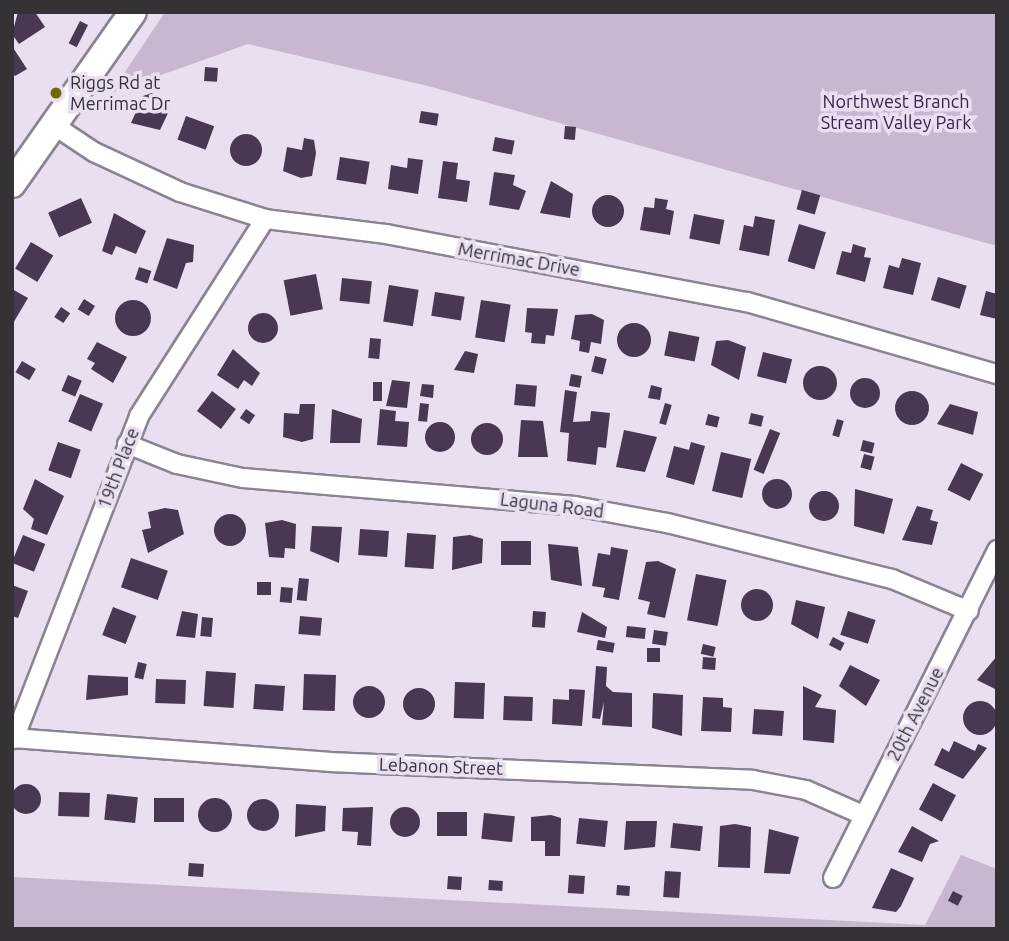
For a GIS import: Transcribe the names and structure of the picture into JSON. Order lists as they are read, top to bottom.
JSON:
{
  "streets": {
    "street": [
      "Merrimac Drive",
      "19th Place",
      "Laguna Road",
      "20th Avenue",
      "Lebanon Street"
    ]
  },
  "crossings": [
    ["Merrimac Drive", "19th Place"],
    ["19th Place", "Laguna Road"],
    ["19th Place", "Lebanon Street"],
    ["Laguna Road", "20th Avenue"],
    ["20th Avenue", "Lebanon Street"]
  ],
  "parks": ["Northwest Branch Stream Valley Park"],
  "places": ["Riggs Rd at Merrimac Dr"]
}
